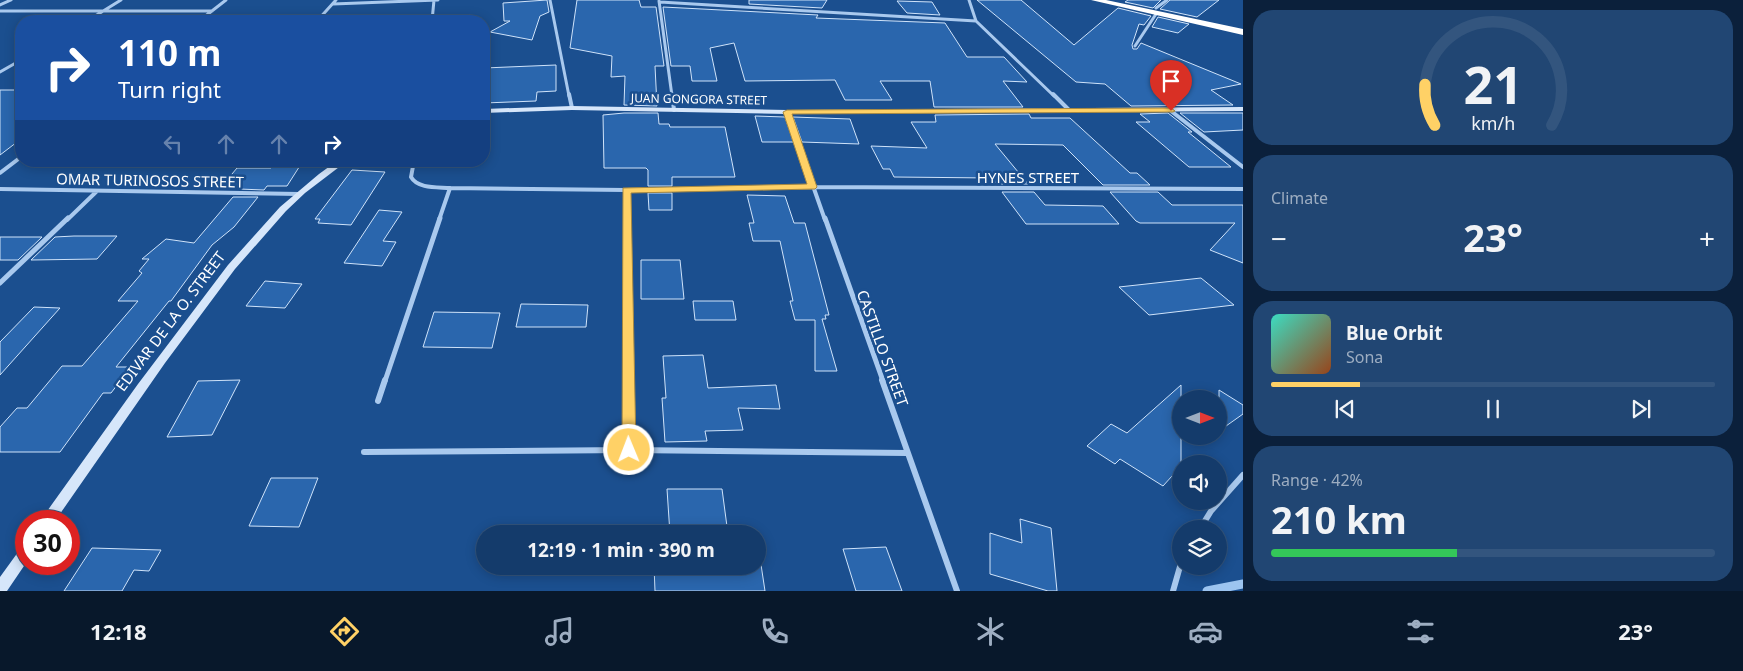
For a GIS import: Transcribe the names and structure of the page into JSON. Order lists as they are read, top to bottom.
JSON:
{
  "streets": {
    "street": [
      "JUAN GONGORA STREET",
      "HYNES STREET",
      "OMAR TURINOSOS STREET",
      "EDIVAR DE LA O. STREET",
      "CASTILLO STREET"
    ]
  },
  "crossings": [
    ["JUAN GONGORA STREET", "CASTILLO STREET"],
    ["HYNES STREET", "CASTILLO STREET"],
    ["OMAR TURINOSOS STREET", "EDIVAR DE LA O. STREET"]
  ],
  "north": "right",
  "page": {
    "turn": ["110 m", "Turn right"],
    "tile": [
      "Climate",
      ["Range · 42%", "210 km"]
    ],
    "heat": ["−", "23°", "+"],
    "song": ["Blue Orbit", "Sona"],
    "limit": "30",
    "trip": "12:19 · 1 min · 390 m",
    "tabs": ["12:18", "23°"],
    "gauge": ["21", "km/h"]
  }
}
